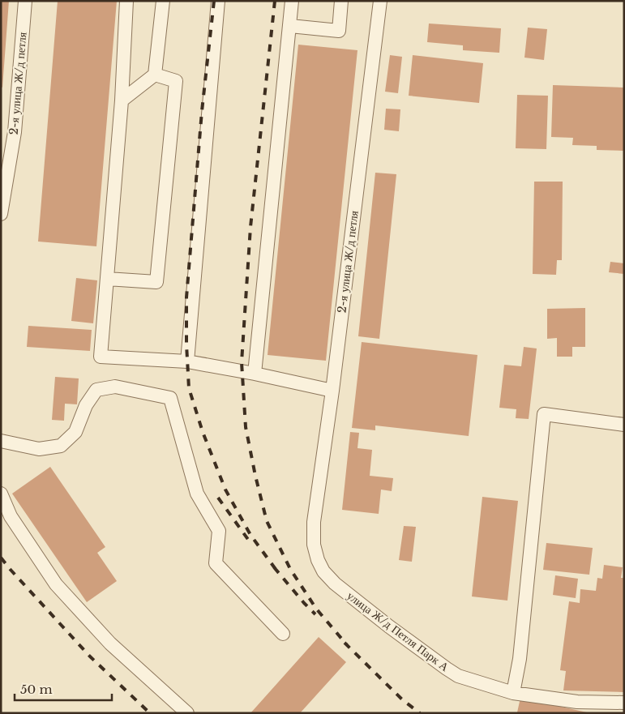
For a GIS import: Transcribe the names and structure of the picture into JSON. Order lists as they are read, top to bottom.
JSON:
{
  "streets": {
    "street": ["2-я улица Ж/д петля", "улица Ж/д Петля Парк А"]
  },
  "crossings": [
    ["2-я улица Ж/д петля", "улица Ж/д Петля Парк А"]
  ],
  "scale_bar": "50 m"
}
